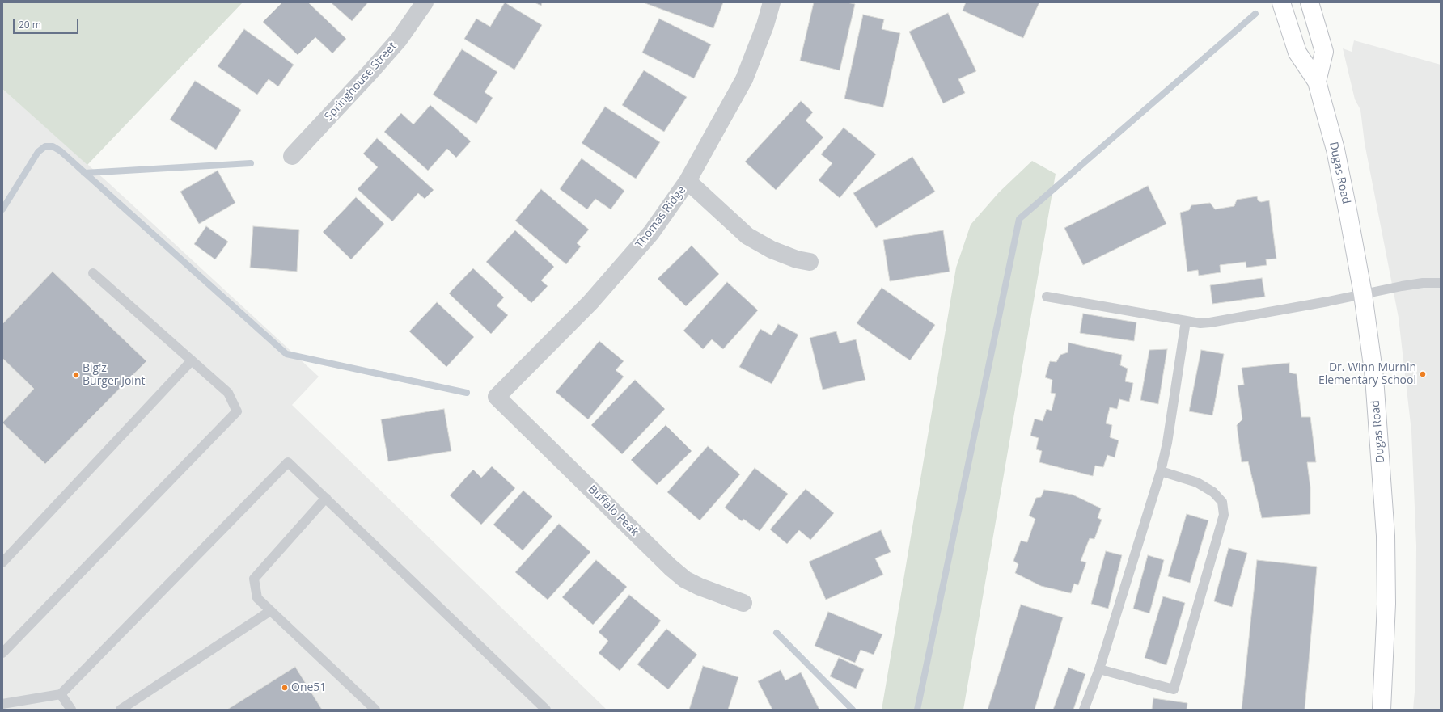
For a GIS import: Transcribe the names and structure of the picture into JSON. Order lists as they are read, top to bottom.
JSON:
{
  "streets": {
    "street": [
      "Springhouse Street",
      "Dugas Road",
      "Thomas Ridge",
      "Buffalo Peak"
    ]
  },
  "crossings": [
    ["Thomas Ridge", "Buffalo Peak"]
  ],
  "places": ["Dr. Winn Murnin Elementary School", "Big'z Burger Joint", "One51"],
  "scale_bar": "20 m"
}
